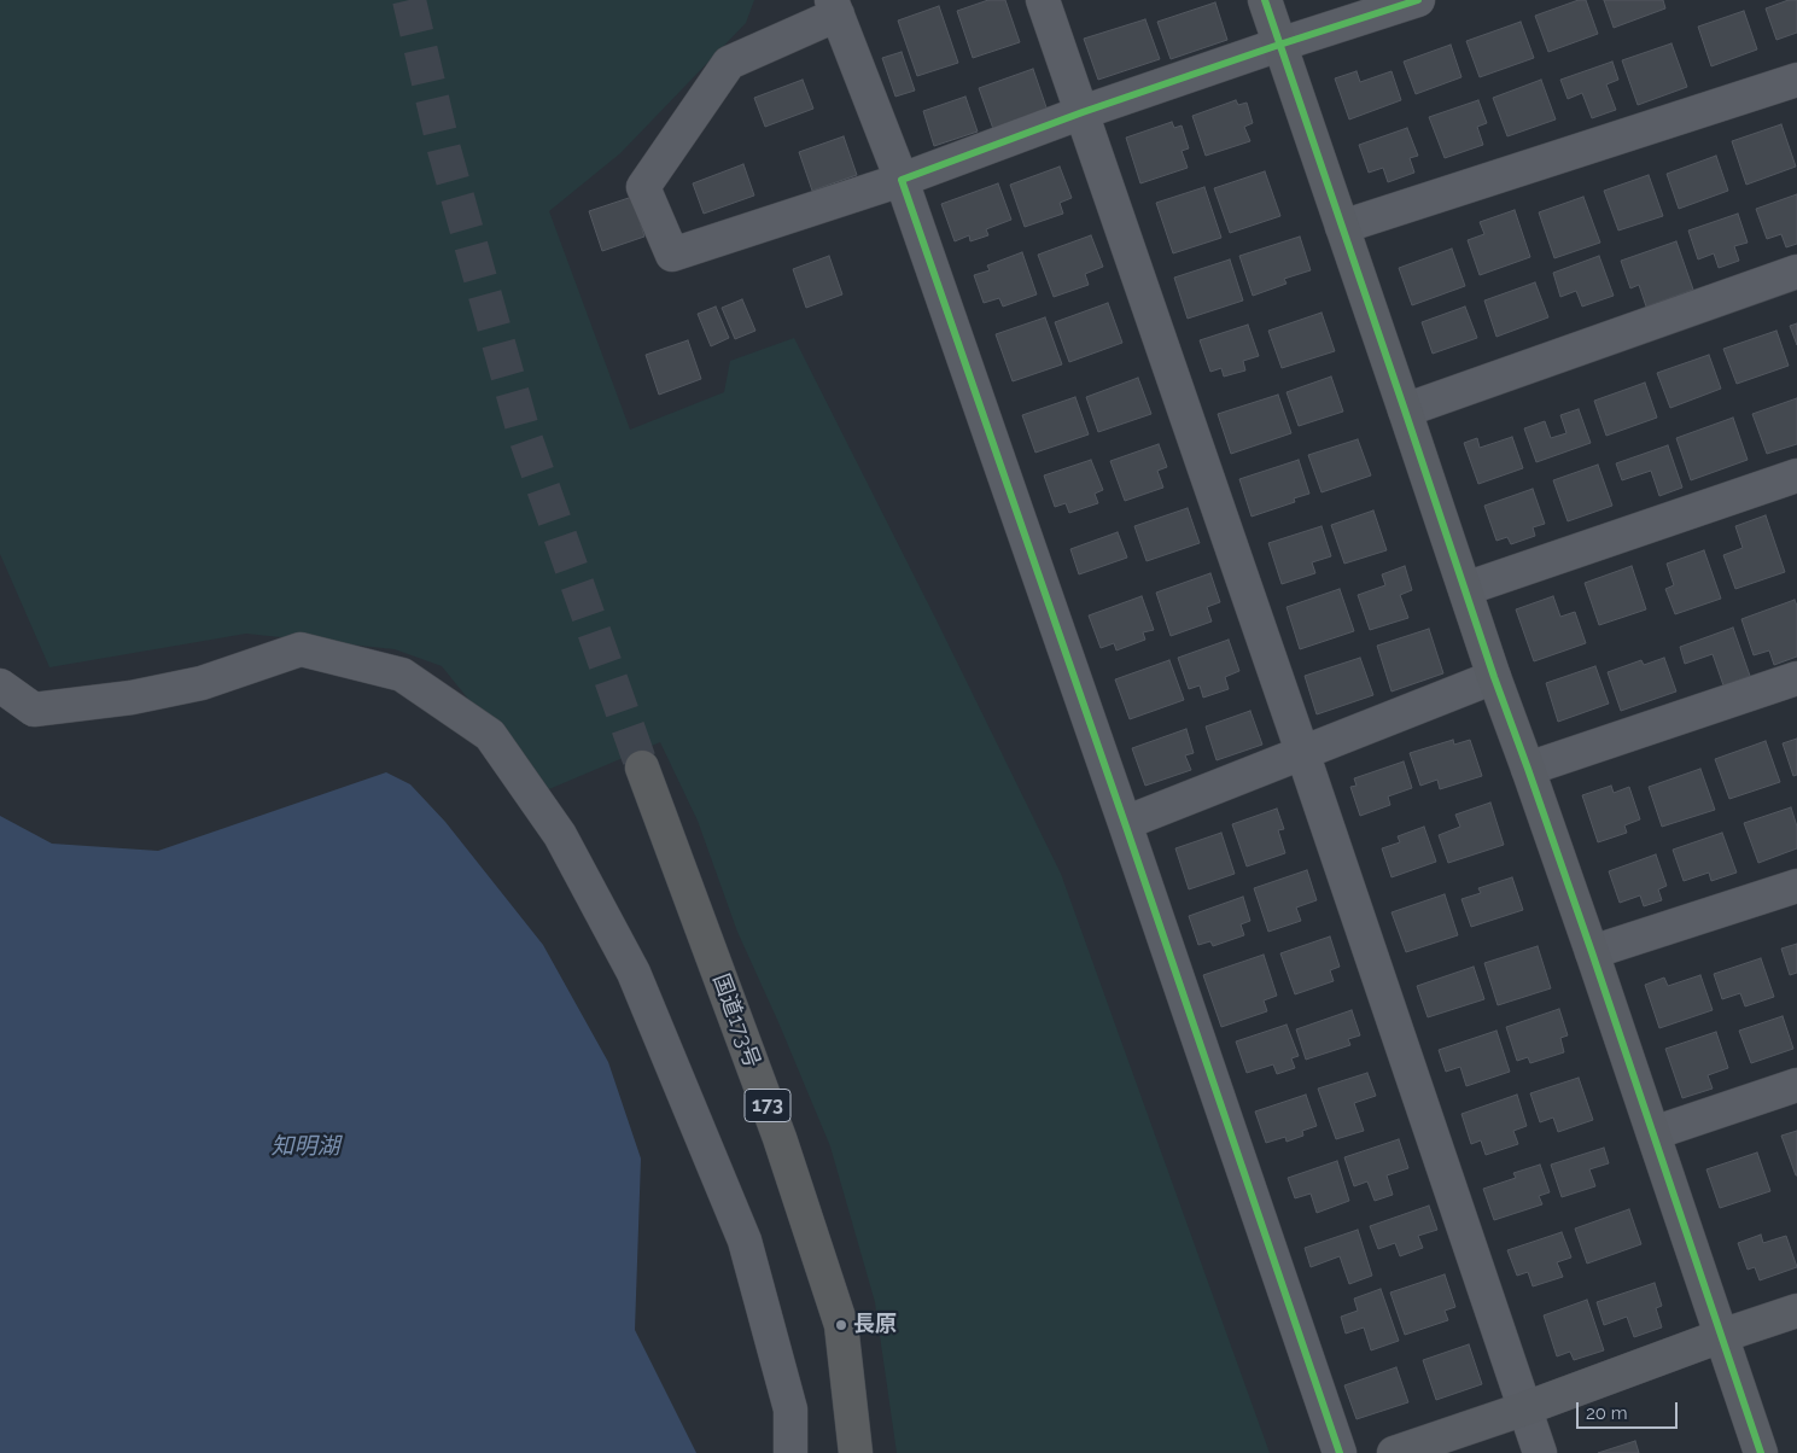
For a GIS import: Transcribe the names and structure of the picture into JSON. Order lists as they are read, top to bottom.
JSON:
{
  "streets": {
    "highway": ["国道173号", "173"]
  },
  "water": ["知明湖"],
  "places": ["長原"],
  "scale_bar": "20 m"
}
